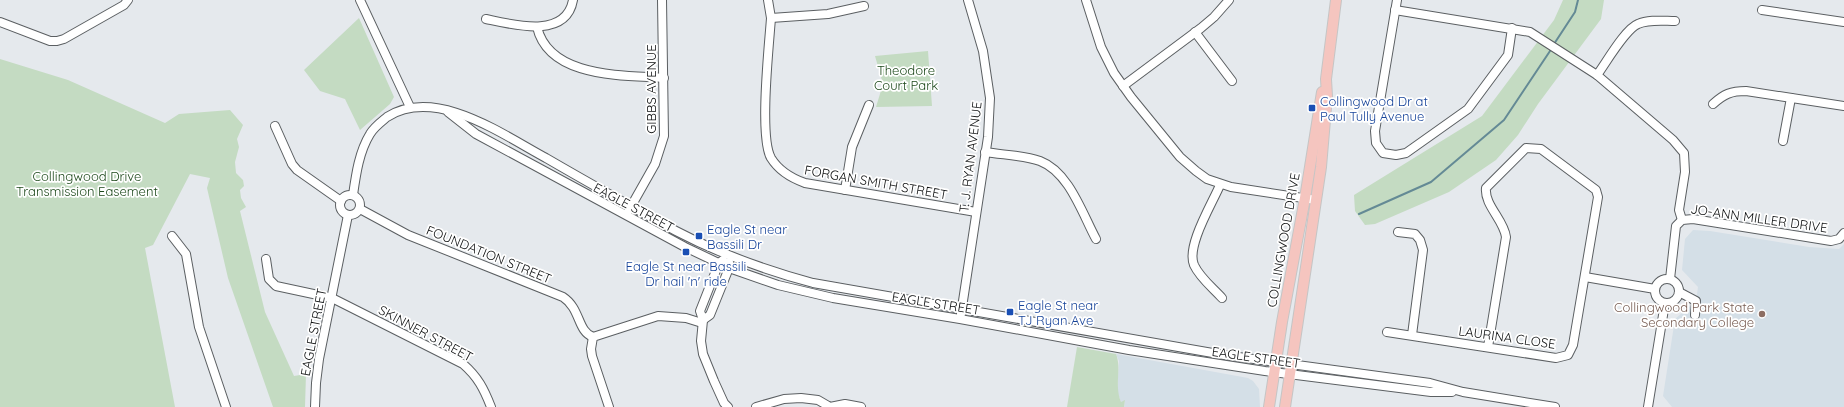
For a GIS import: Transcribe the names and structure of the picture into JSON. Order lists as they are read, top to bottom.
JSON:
{
  "streets": {
    "main road": ["COLLINGWOOD DRIVE"],
    "street": [
      "GIBBS AVENUE",
      "T. J. RYAN AVENUE",
      "FORGAN SMITH STREET",
      "EAGLE STREET",
      "JO-ANN MILLER DRIVE",
      "FOUNDATION STREET",
      "SKINNER STREET",
      "LAURINA CLOSE"
    ]
  },
  "crossings": [
    ["GIBBS AVENUE", "EAGLE STREET"],
    ["T. J. RYAN AVENUE", "FORGAN SMITH STREET"],
    ["T. J. RYAN AVENUE", "EAGLE STREET"],
    ["EAGLE STREET", "COLLINGWOOD DRIVE"],
    ["EAGLE STREET", "FOUNDATION STREET"],
    ["EAGLE STREET", "SKINNER STREET"]
  ],
  "parks": ["Theodore Court Park", "Collingwood Drive Transmission Easement"],
  "places": {
    "transit": [
      "Collingwood Dr at Paul Tully Avenue",
      "Eagle St near Bassili Dr",
      "Eagle St near Bassili Dr hail 'n' ride",
      "Eagle St near TJ Ryan Ave"
    ],
    "other": ["Collingwood Park State Secondary College"]
  }
}
